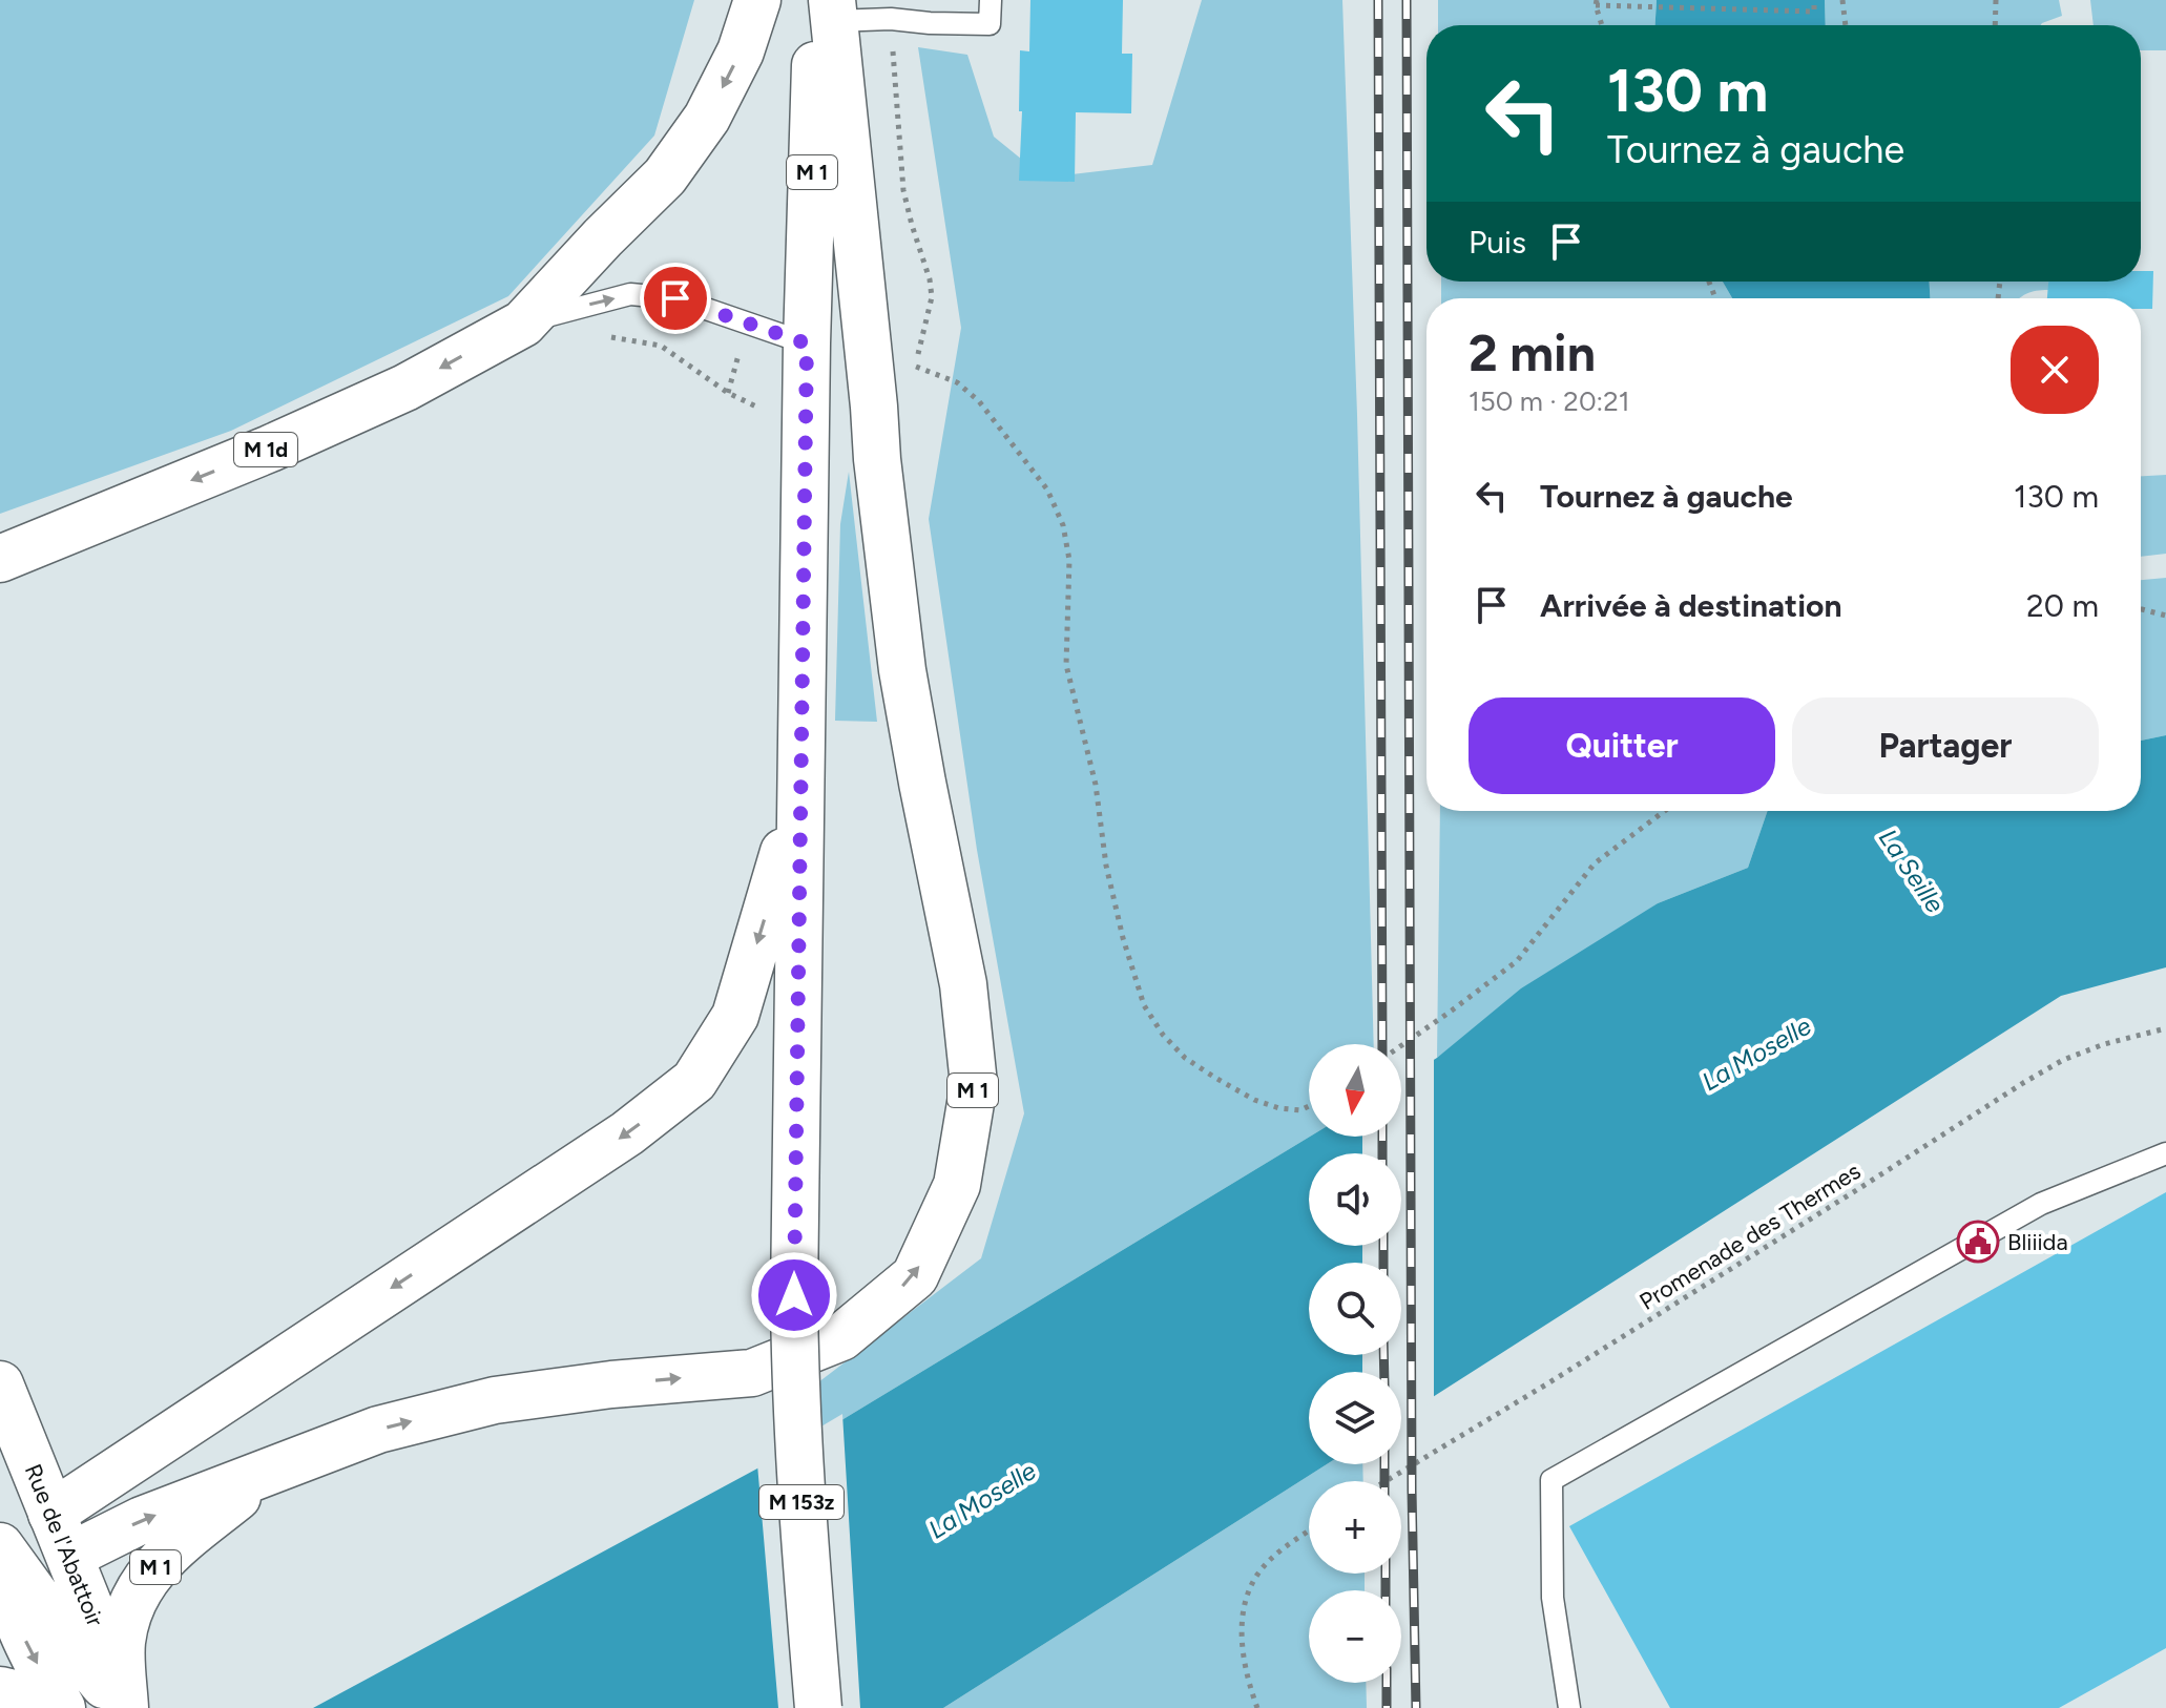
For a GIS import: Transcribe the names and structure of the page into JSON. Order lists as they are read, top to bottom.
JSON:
{
  "streets": {
    "main road": [
      "M 1",
      "M 1d",
      "M 153z",
      "Rue de l'Abattoir"
    ],
    "path": ["Promenade des Thermes"]
  },
  "crossings": [
    ["M 1", "M 1d"],
    ["M 1", "M 153z"],
    ["M 1", "Rue de l'Abattoir"]
  ],
  "water": ["La Seille", "La Moselle"],
  "places": {
    "public building": ["Bliiida"]
  },
  "north": "bottom",
  "page": {
    "turn": ["130 m", "Tournez à gauche"],
    "then": "Puis",
    "heading": ["2 min", "150 m · 20:21"],
    "list": [
      {
        "name": "Tournez à gauche",
        "value": "130 m"
      },
      {
        "name": "Arrivée à destination",
        "value": "20 m"
      }
    ],
    "buttons": ["Quitter", "Partager"],
    "map_buttons": ["+", "−"]
  }
}
